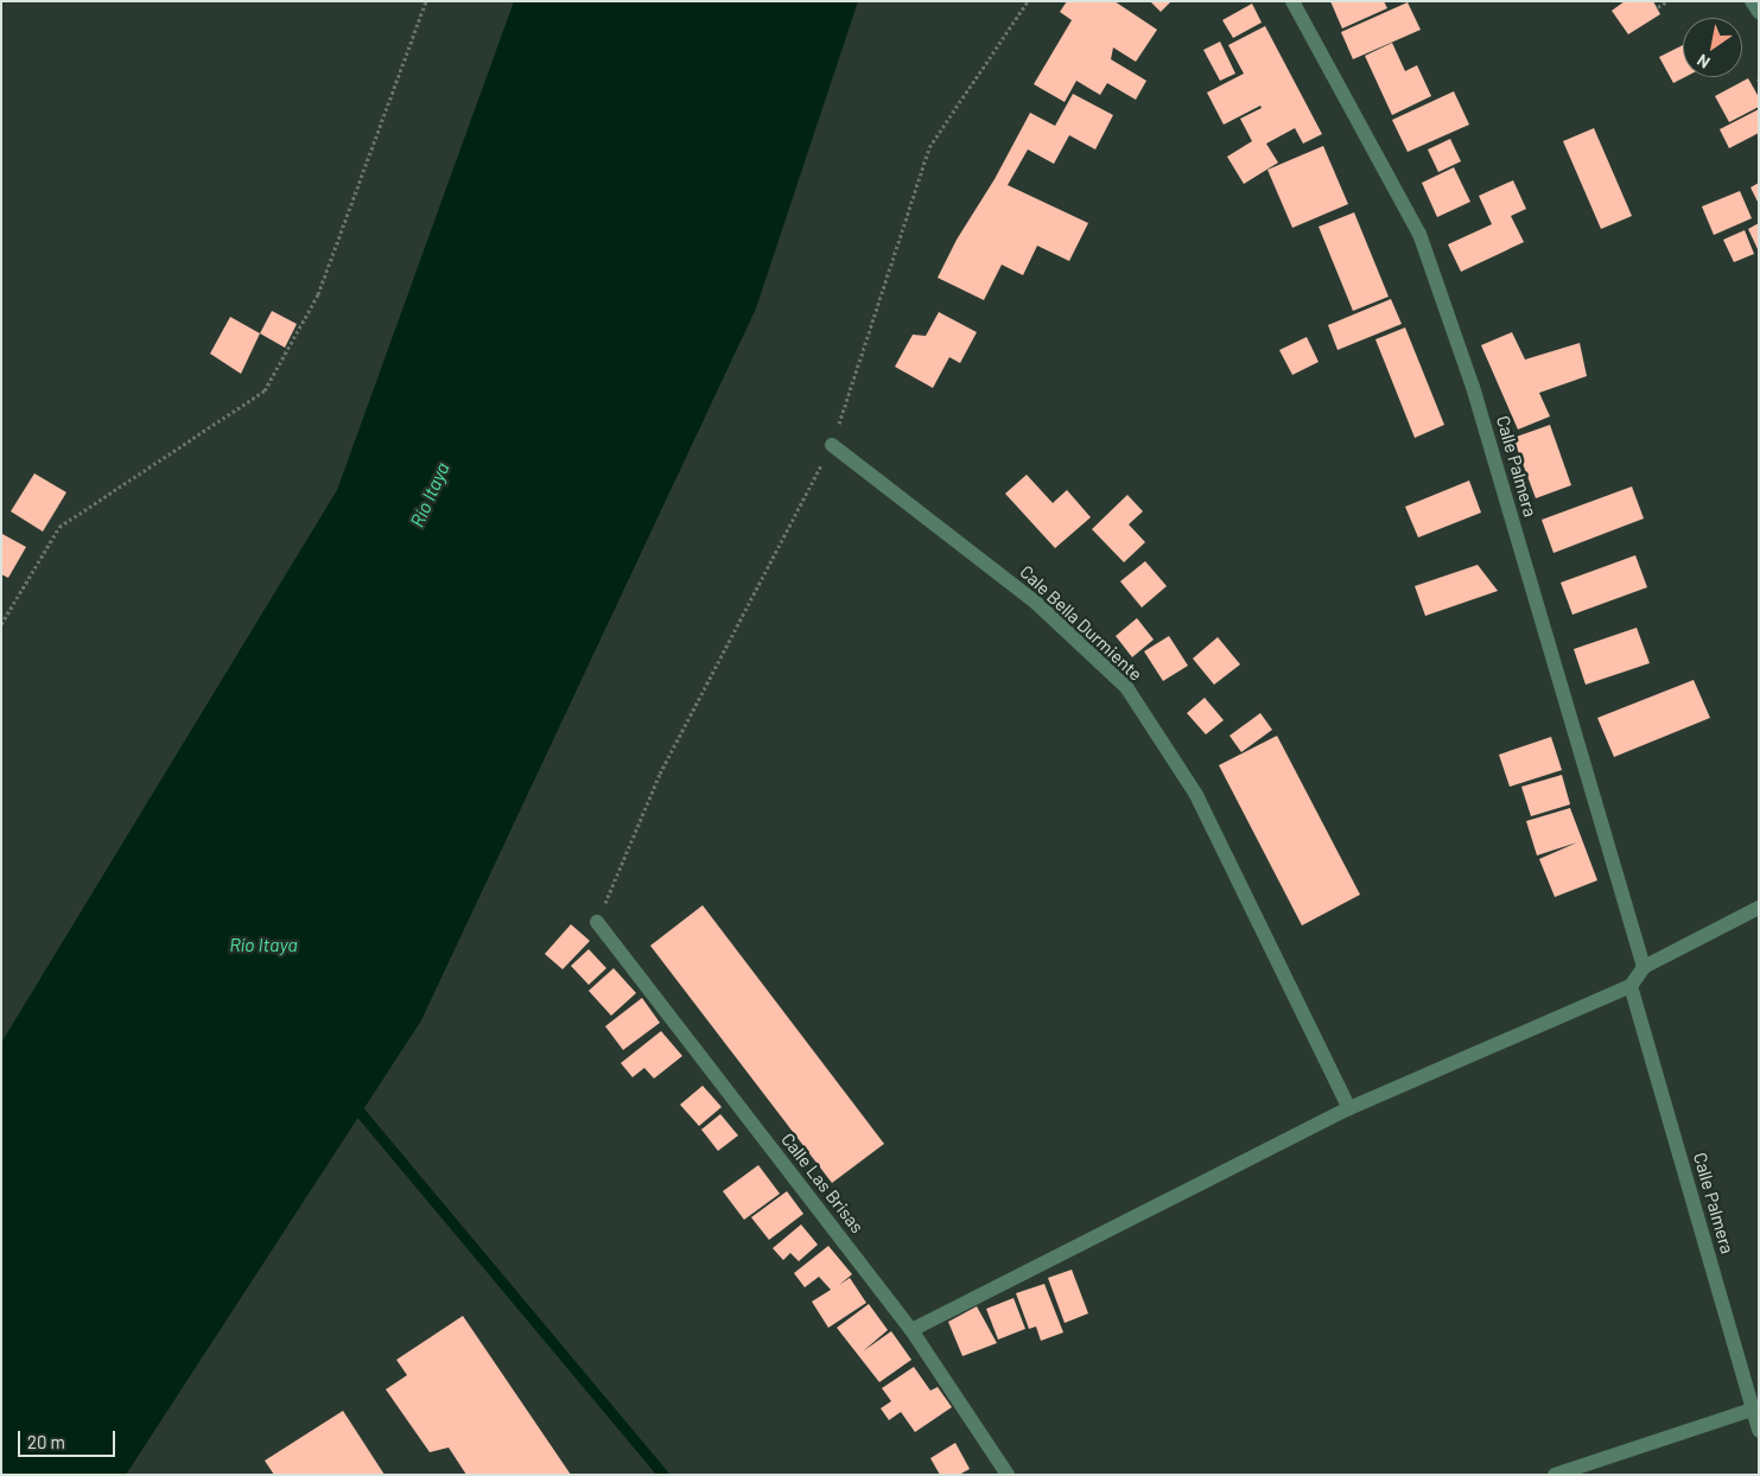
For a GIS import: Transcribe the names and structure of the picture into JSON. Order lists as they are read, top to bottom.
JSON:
{
  "streets": {
    "street": ["Calle Palmera", "Cale Bella Durmiente", "Calle Las Brisas"]
  },
  "water": ["Río Itaya"],
  "scale_bar": "20 m",
  "north": "bottom left"
}
